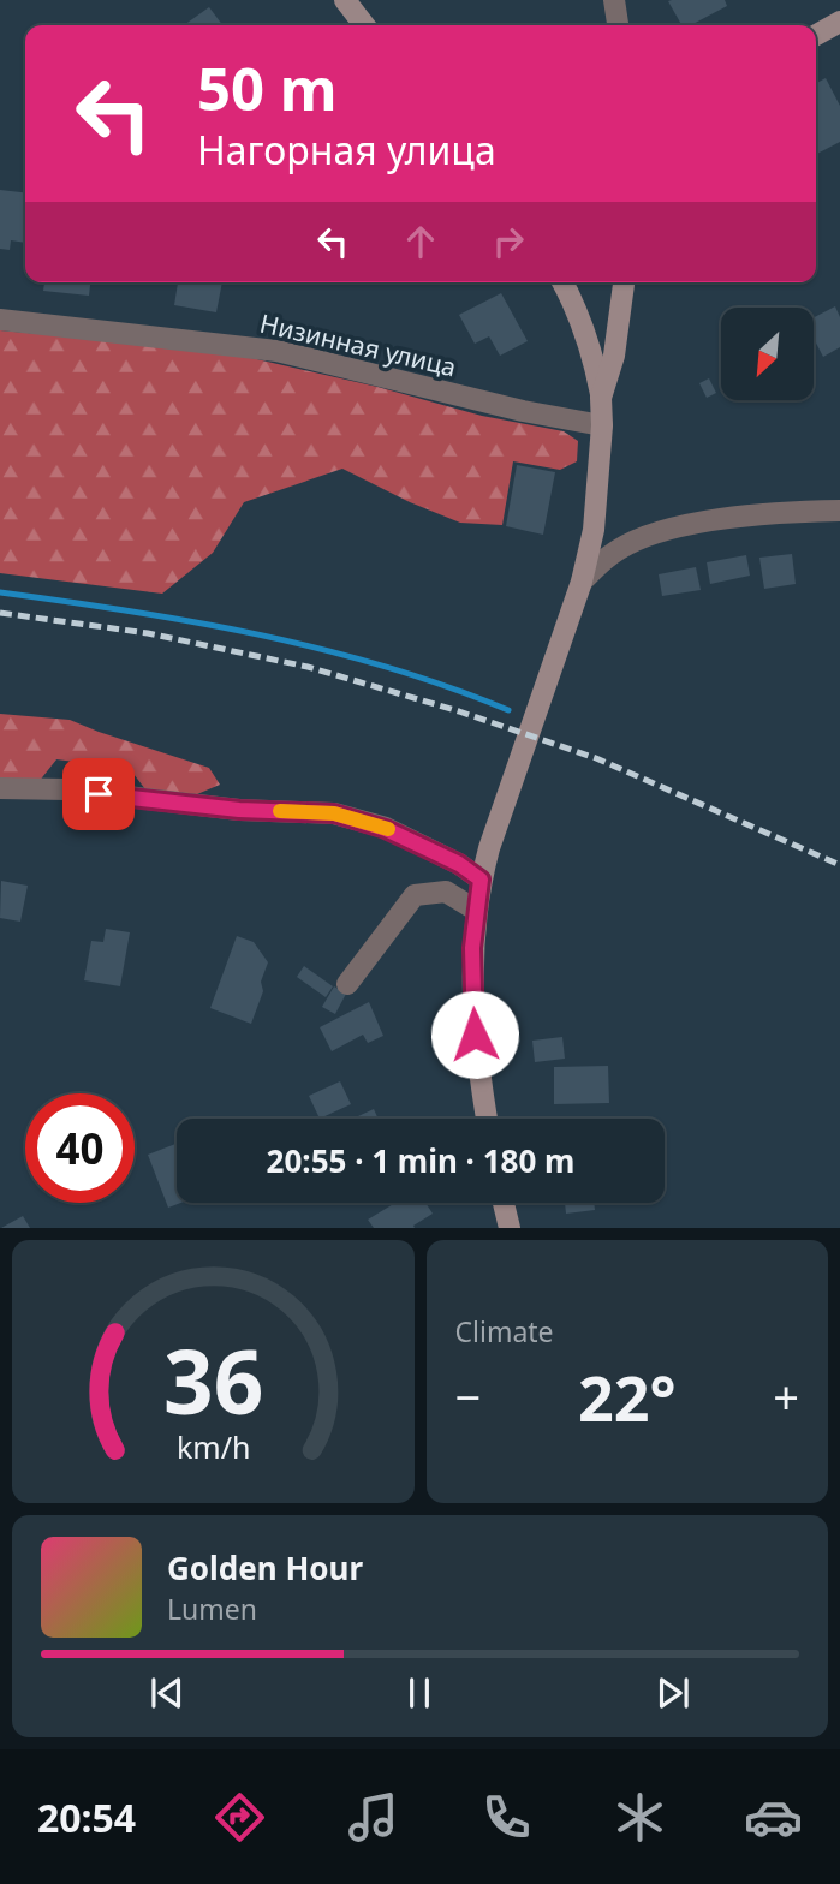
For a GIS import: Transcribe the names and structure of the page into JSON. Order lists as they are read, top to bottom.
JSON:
{
  "streets": {
    "street": ["Низинная улица"]
  },
  "north": "bottom left",
  "page": {
    "turn": ["50 m", "Нагорная улица"],
    "limit": "40",
    "trip": "20:55 · 1 min · 180 m",
    "tile": "Climate",
    "heat": ["−", "22°", "+"],
    "song": ["Golden Hour", "Lumen"],
    "tabs": "20:54",
    "gauge": ["36", "km/h"]
  }
}
